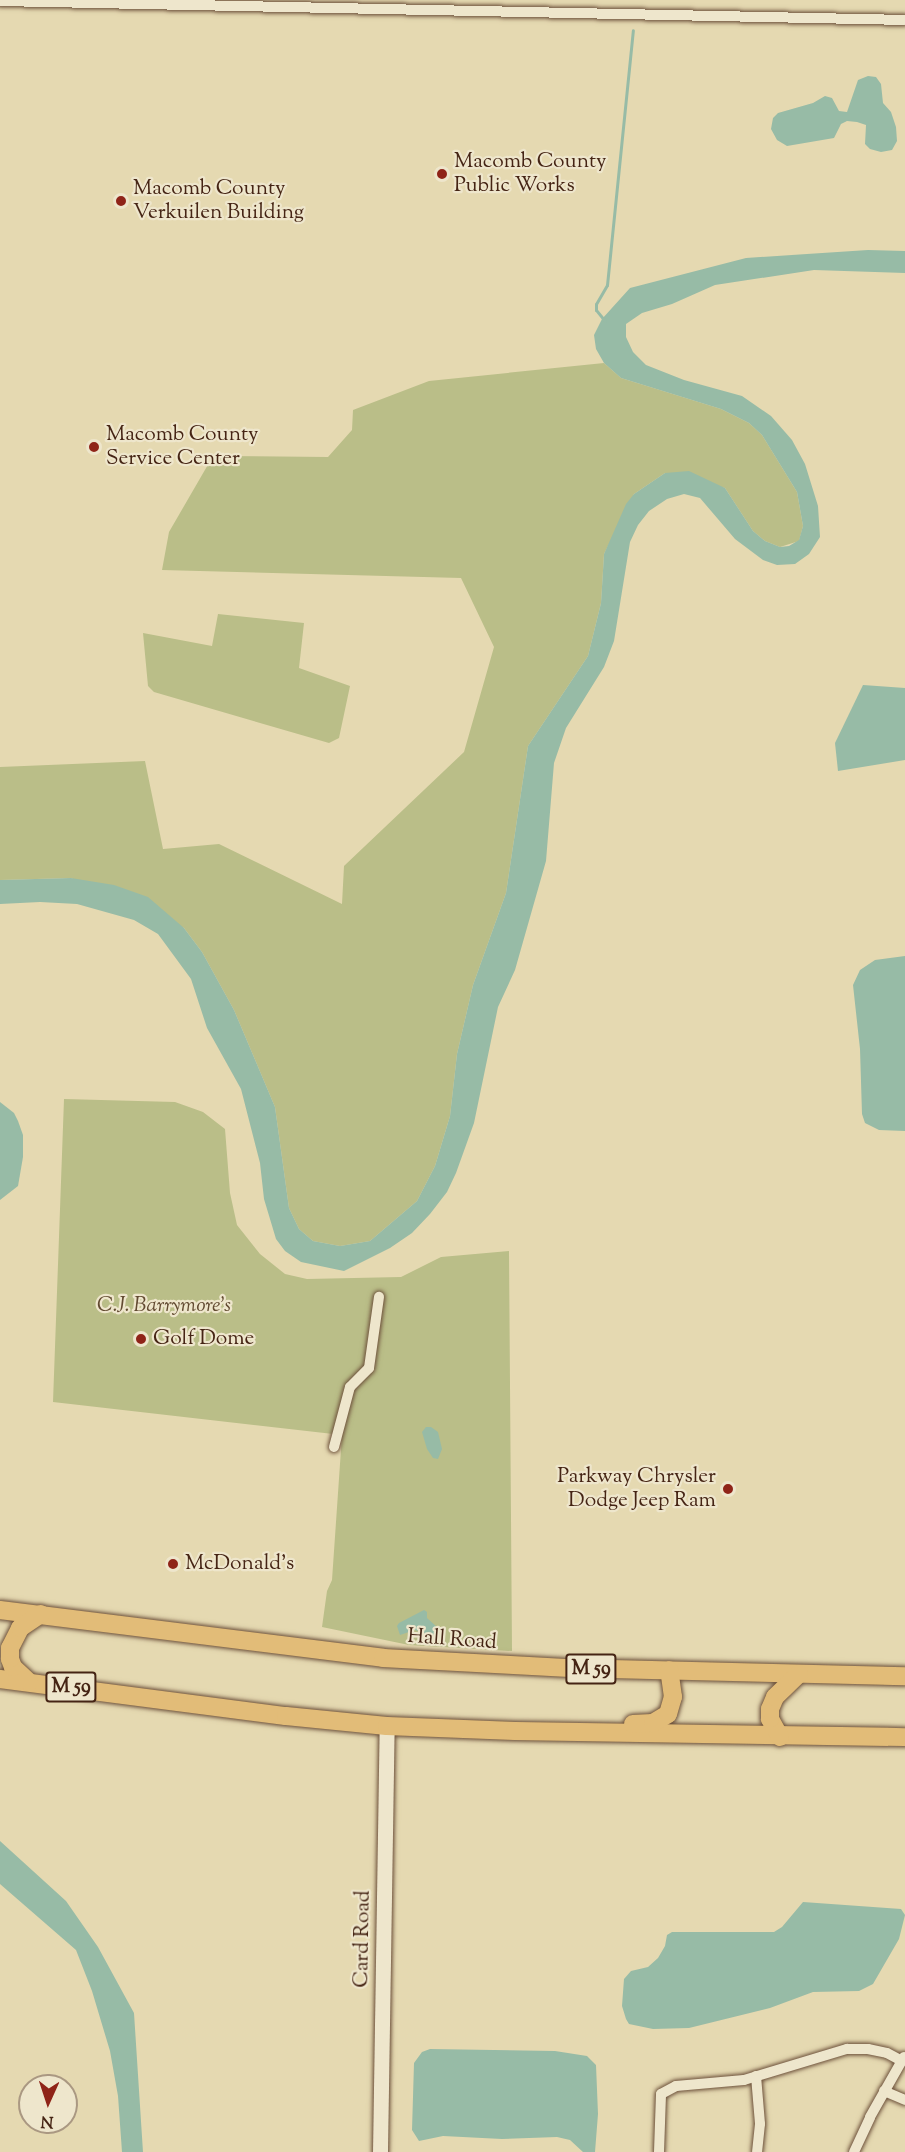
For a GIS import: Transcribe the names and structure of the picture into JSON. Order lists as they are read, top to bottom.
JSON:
{
  "streets": {
    "highway": ["Hall Road", "M 59"],
    "street": ["Card Road"]
  },
  "crossings": [
    ["M 59", "Card Road"]
  ],
  "parks": ["C.J. Barrymore's"],
  "places": [
    "Macomb County Public Works",
    "Macomb County Verkuilen Building",
    "Macomb County Service Center",
    "Golf Dome",
    "Parkway Chrysler Dodge Jeep Ram",
    "McDonald's"
  ],
  "north": "bottom"
}
